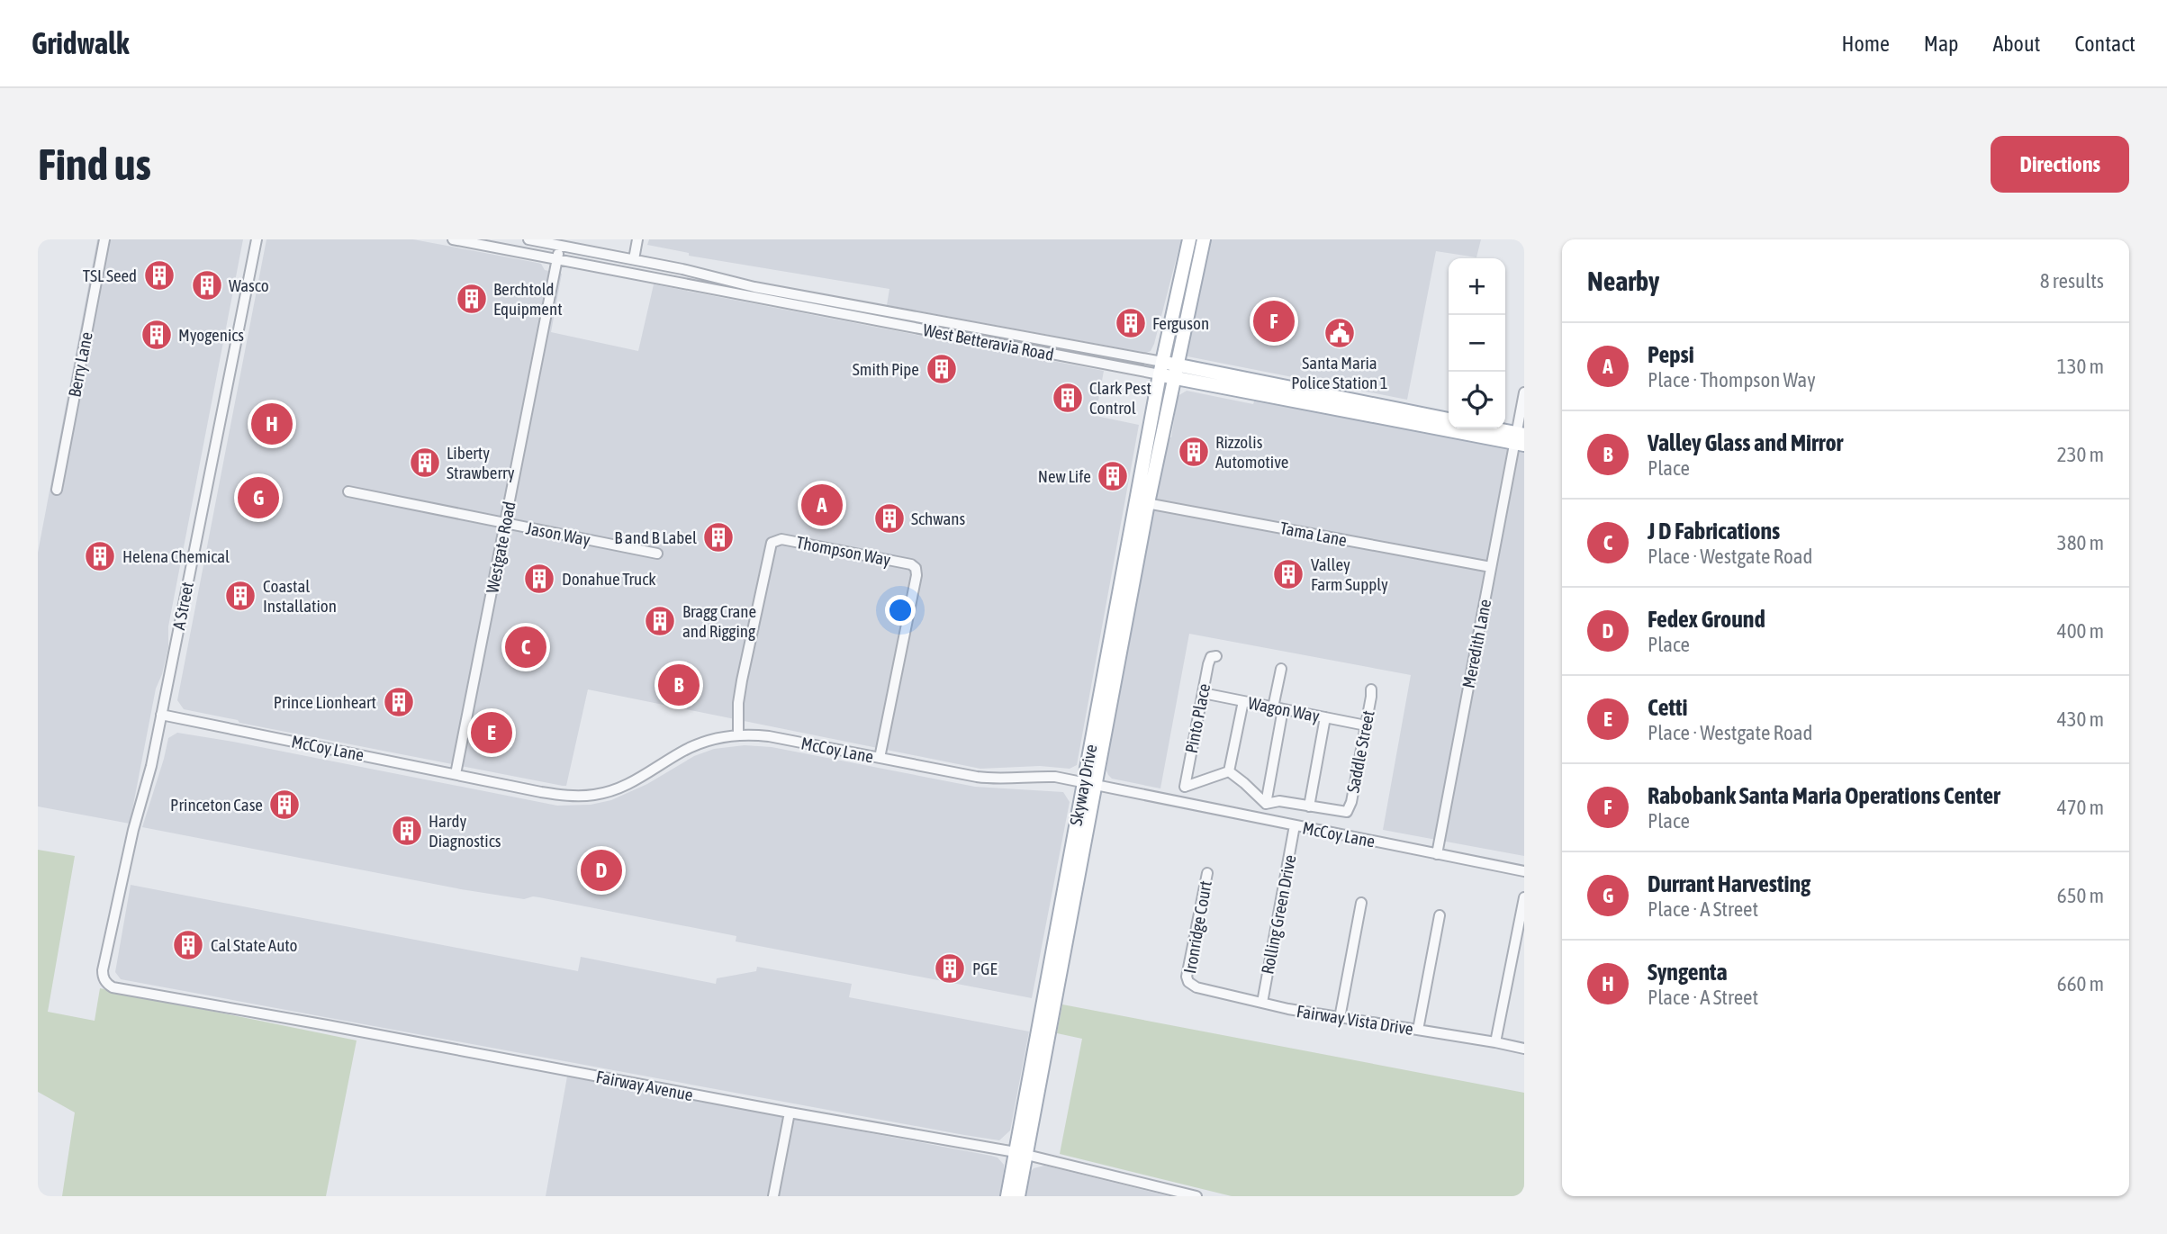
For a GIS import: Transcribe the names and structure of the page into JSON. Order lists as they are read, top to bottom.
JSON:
{
  "streets": {
    "main road": ["West Betteravia Road", "Skyway Drive"],
    "street": [
      "Berry Lane",
      "Jason Way",
      "Tama Lane",
      "Westgate Road",
      "Thompson Way",
      "A Street",
      "Meredith Lane",
      "Wagon Way",
      "Pinto Place",
      "McCoy Lane",
      "Saddle Street",
      "Rolling Green Drive",
      "Ironridge Court",
      "Fairway Vista Drive",
      "Fairway Avenue"
    ]
  },
  "crossings": [
    ["West Betteravia Road", "Westgate Road"],
    ["West Betteravia Road", "Meredith Lane"],
    ["West Betteravia Road", "Skyway Drive"],
    ["Jason Way", "Westgate Road"],
    ["Tama Lane", "Meredith Lane"],
    ["Tama Lane", "Skyway Drive"],
    ["Westgate Road", "McCoy Lane"],
    ["Thompson Way", "McCoy Lane"],
    ["A Street", "McCoy Lane"],
    ["A Street", "Fairway Avenue"],
    ["Meredith Lane", "McCoy Lane"],
    ["Wagon Way", "Pinto Place"],
    ["Wagon Way", "Saddle Street"],
    ["McCoy Lane", "Skyway Drive"],
    ["McCoy Lane", "Rolling Green Drive"],
    ["Skyway Drive", "Fairway Avenue"],
    ["Rolling Green Drive", "Fairway Vista Drive"],
    ["Ironridge Court", "Fairway Vista Drive"]
  ],
  "places": {
    "building": [
      "TSL Seed",
      "Wasco",
      "Berchtold Equipment",
      "Ferguson",
      "Myogenics",
      "Smith Pipe",
      "Clark Pest Control",
      "Rizzolis Automotive",
      "Liberty Strawberry",
      "New Life",
      "Schwans",
      "B and B Label",
      "Helena Chemical",
      "Valley Farm Supply",
      "Donahue Truck",
      "Coastal Installation",
      "Bragg Crane and Rigging",
      "Prince Lionheart",
      "Princeton Case",
      "Hardy Diagnostics",
      "Cal State Auto",
      "PGE"
    ],
    "public building": ["Santa Maria Police Station 1"]
  },
  "page": {
    "header": "Gridwalk",
    "nav": [
      "Home",
      "Map",
      "About",
      "Contact"
    ],
    "buttons": "Directions",
    "title": "Find us",
    "heading": ["Nearby", "8 results"],
    "map_buttons": ["+", "−"],
    "pins": [
      "F",
      "H",
      "G",
      "A",
      "C",
      "B",
      "E",
      "D"
    ],
    "list": [
      {
        "mark": "A",
        "name": "Pepsi",
        "note": "Place · Thompson Way",
        "value": "130 m"
      },
      {
        "mark": "B",
        "name": "Valley Glass and Mirror",
        "note": "Place",
        "value": "230 m"
      },
      {
        "mark": "C",
        "name": "J D Fabrications",
        "note": "Place · Westgate Road",
        "value": "380 m"
      },
      {
        "mark": "D",
        "name": "Fedex Ground",
        "note": "Place",
        "value": "400 m"
      },
      {
        "mark": "E",
        "name": "Cetti",
        "note": "Place · Westgate Road",
        "value": "430 m"
      },
      {
        "mark": "F",
        "name": "Rabobank Santa Maria Operations Center",
        "note": "Place",
        "value": "470 m"
      },
      {
        "mark": "G",
        "name": "Durrant Harvesting",
        "note": "Place · A Street",
        "value": "650 m"
      },
      {
        "mark": "H",
        "name": "Syngenta",
        "note": "Place · A Street",
        "value": "660 m"
      }
    ]
  }
}
